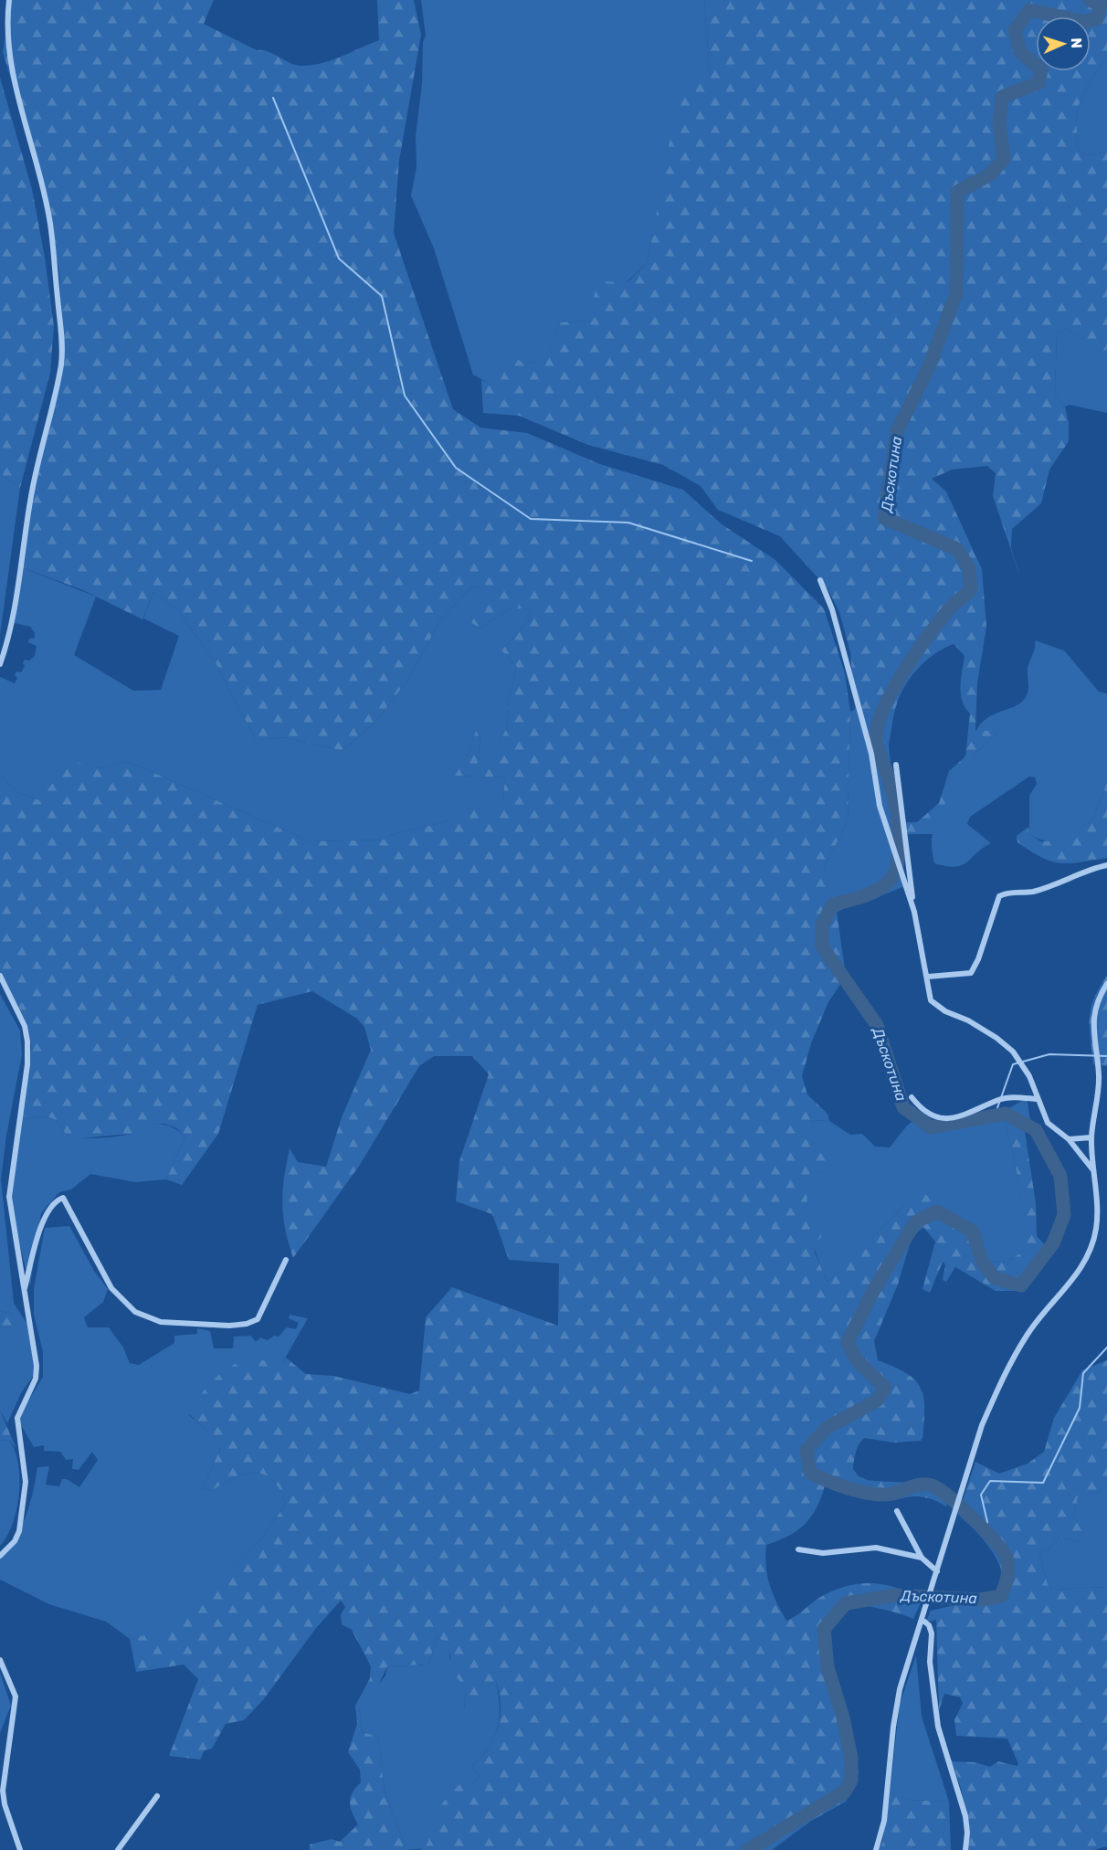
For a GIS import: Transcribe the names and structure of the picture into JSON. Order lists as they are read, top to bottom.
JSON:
{
  "water": ["Дъскотина"],
  "north": "right"
}
